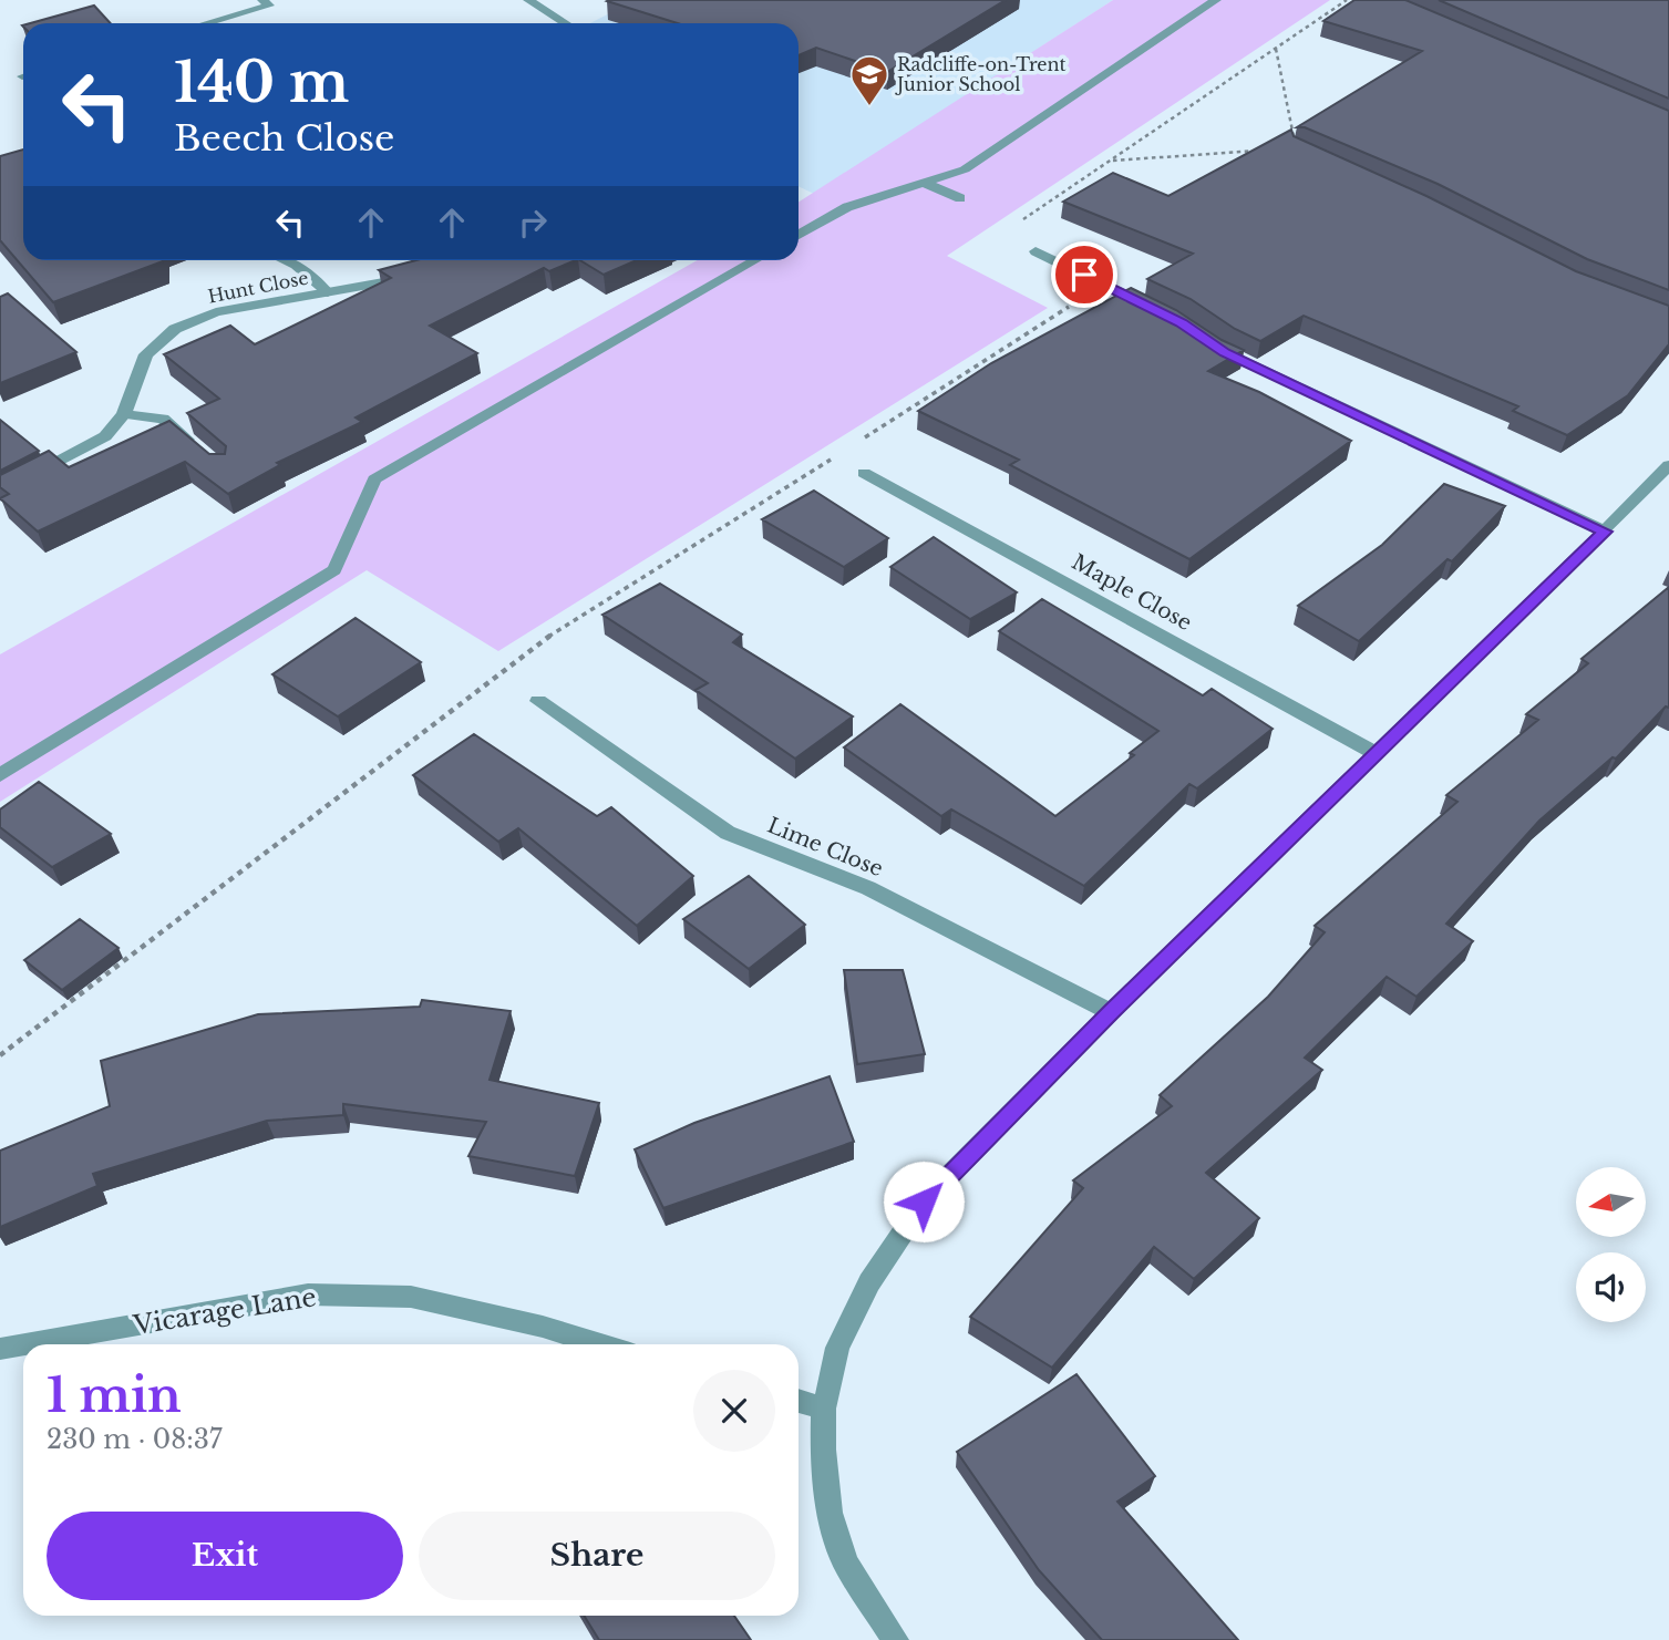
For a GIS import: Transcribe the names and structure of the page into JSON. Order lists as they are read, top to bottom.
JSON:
{
  "streets": {
    "street": [
      "Hunt Close",
      "Maple Close",
      "Lime Close",
      "Vicarage Lane"
    ]
  },
  "places": {
    "school or university": ["Radcliffe-on-Trent Junior School"]
  },
  "north": "left",
  "page": {
    "turn": ["140 m", "Beech Close"],
    "heading": ["1 min", "230 m · 08:37"],
    "buttons": ["Exit", "Share"]
  }
}
